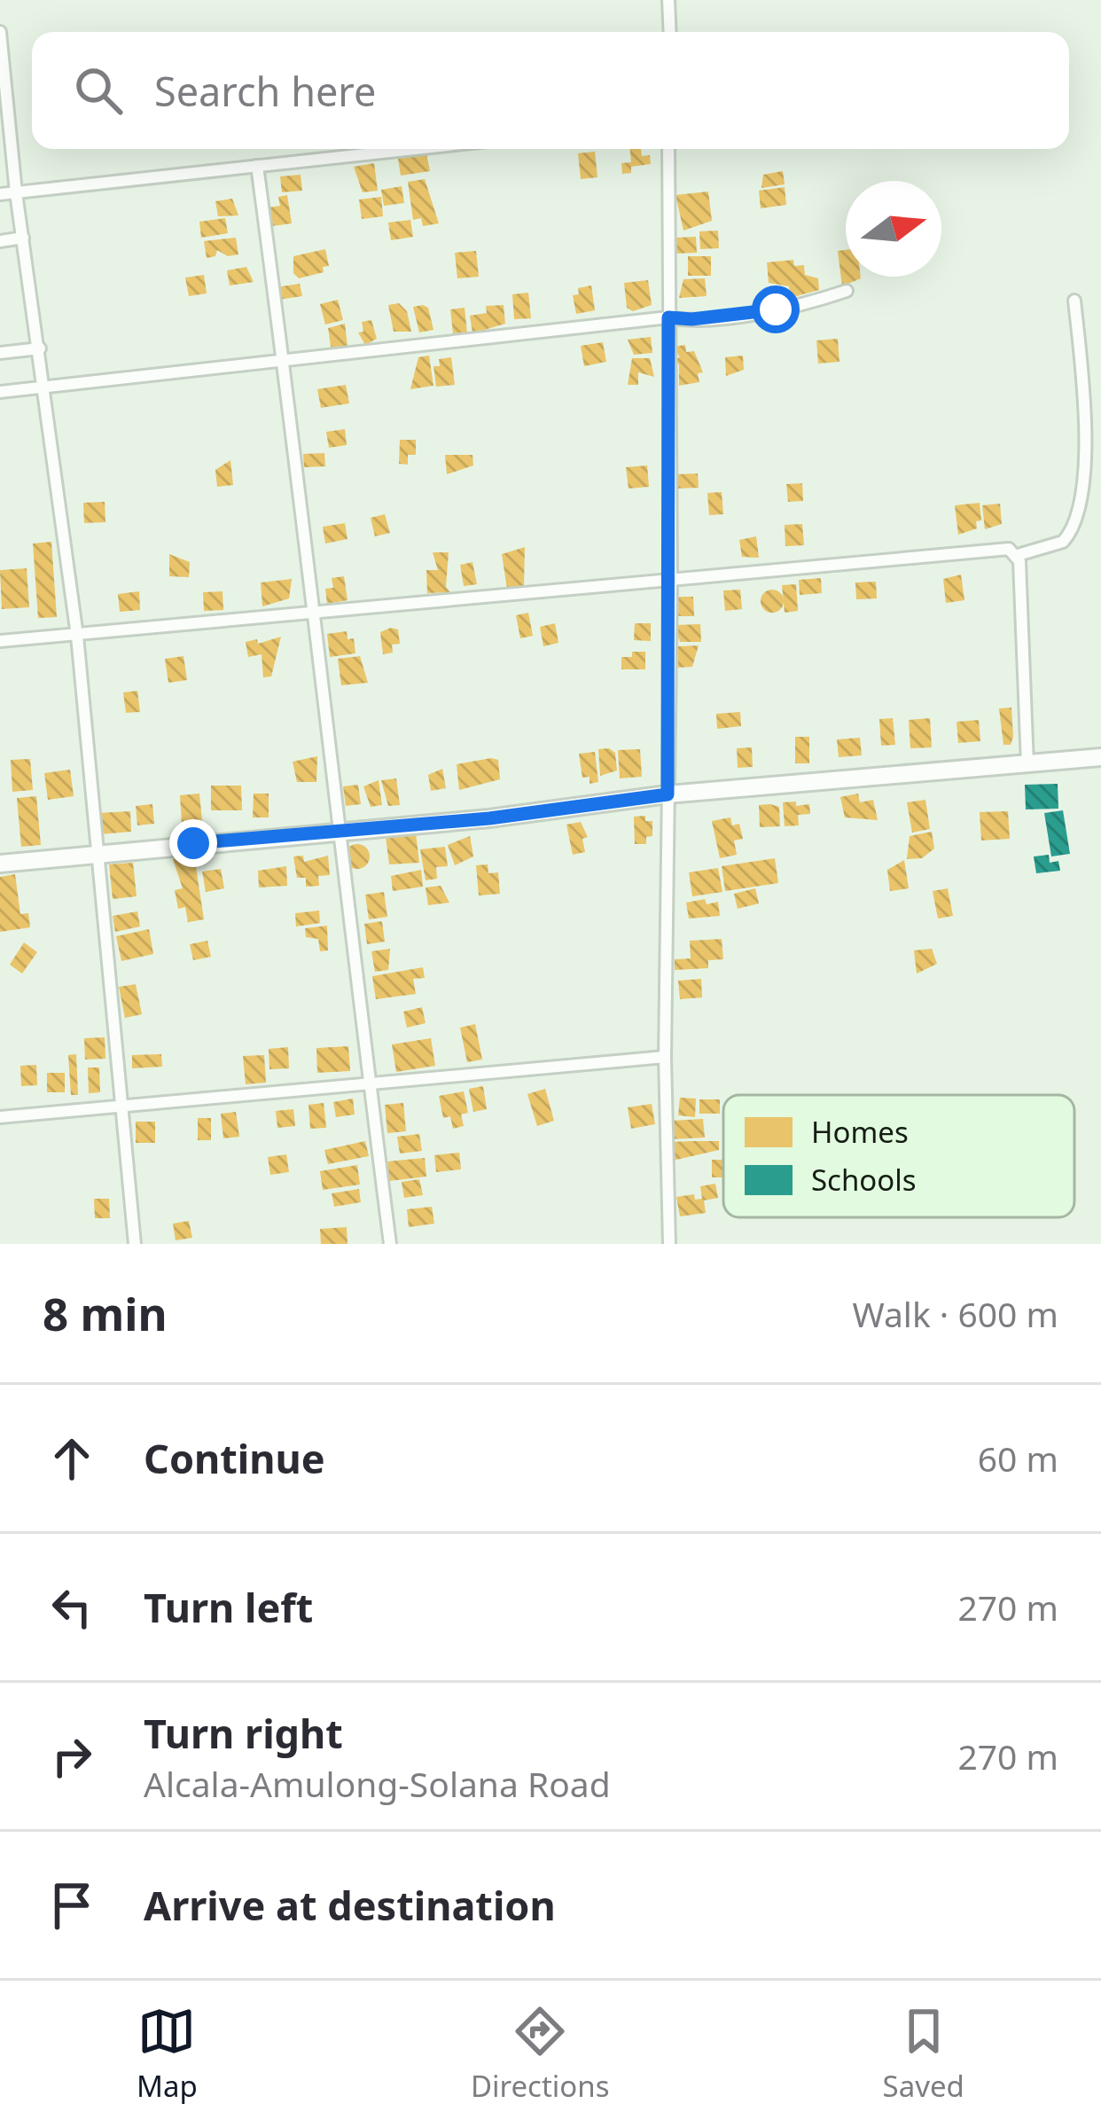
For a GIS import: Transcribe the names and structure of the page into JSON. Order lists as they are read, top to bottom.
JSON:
{
  "legend": ["Homes", "Schools"],
  "north": "right",
  "page": {
    "search": "Search here",
    "heading": ["8 min", "Walk · 600 m"],
    "list": [
      ["Continue", "60 m"],
      ["Turn left", "270 m"],
      ["Turn right", "Alcala-Amulong-Solana Road", "270 m"],
      "Arrive at destination"
    ],
    "nav": ["Map", "Directions", "Saved"]
  }
}
